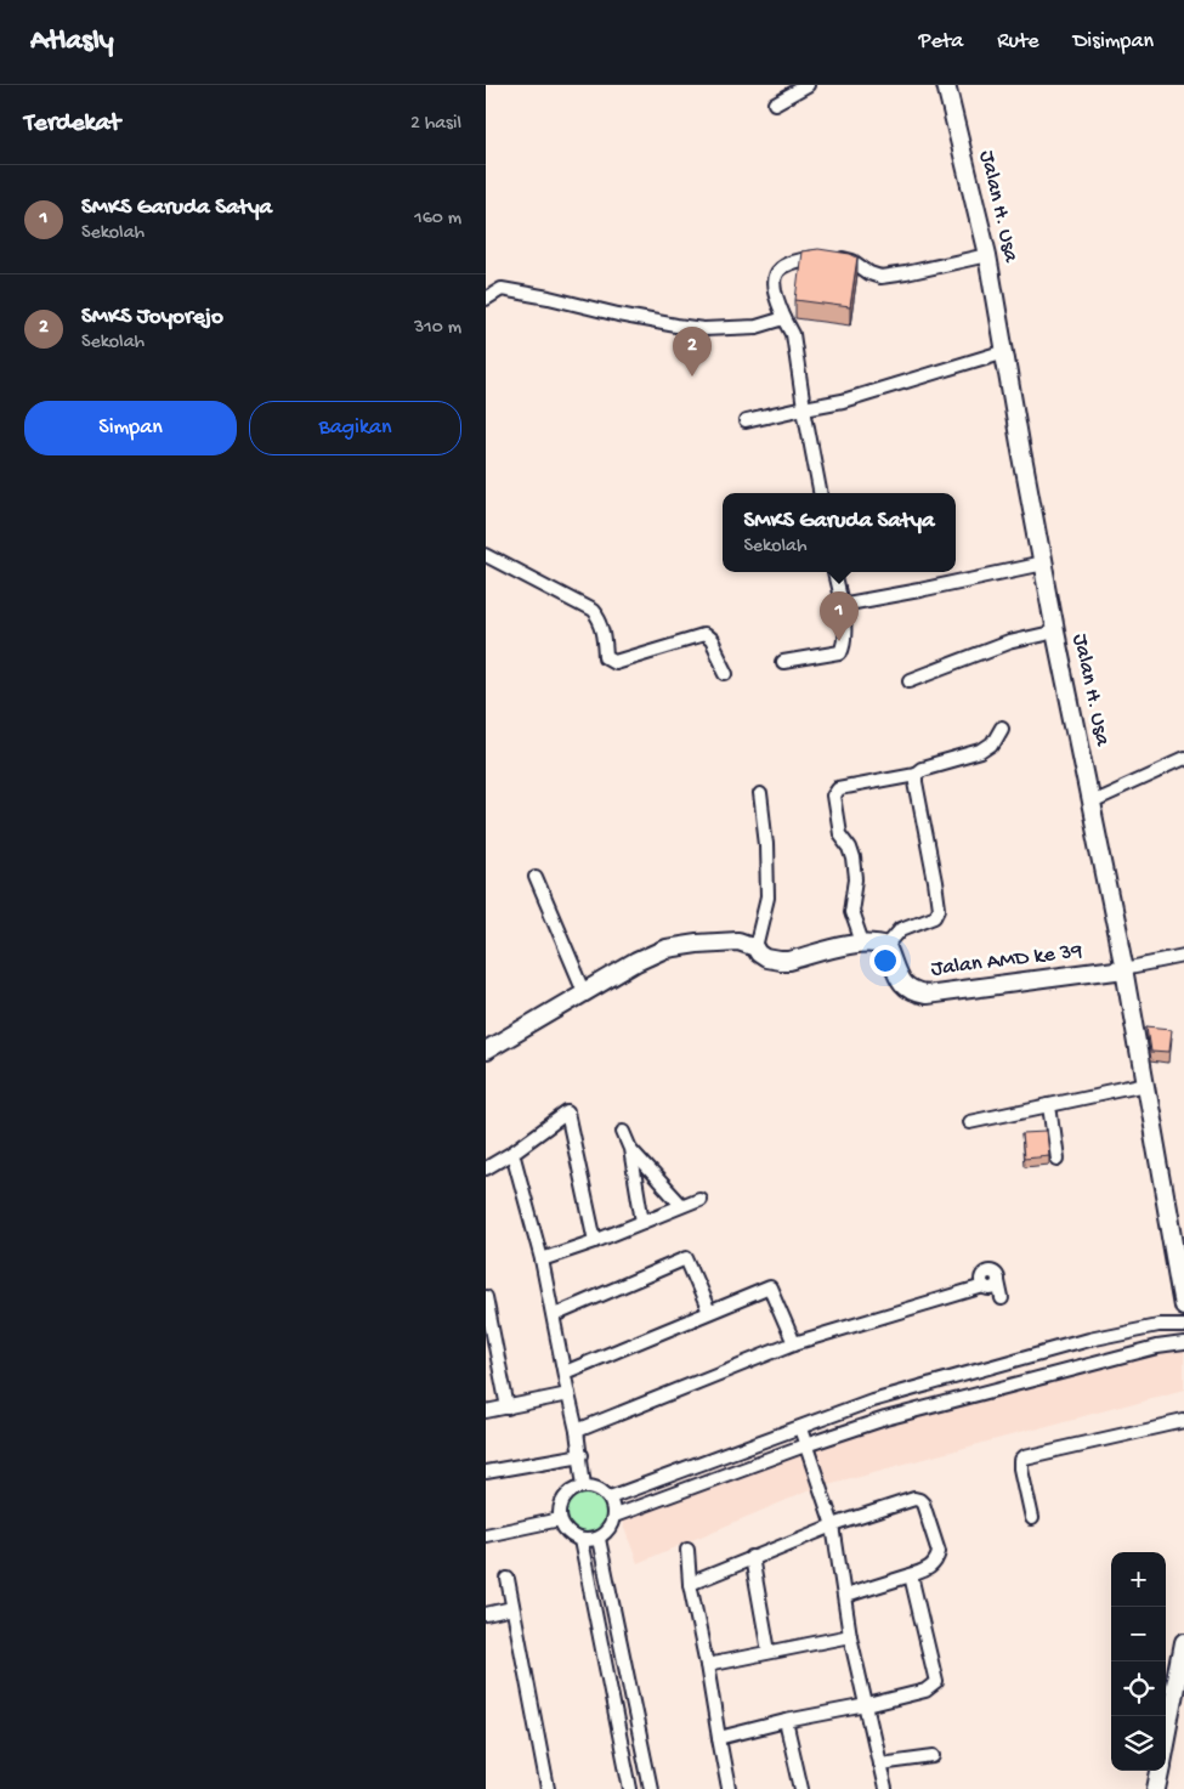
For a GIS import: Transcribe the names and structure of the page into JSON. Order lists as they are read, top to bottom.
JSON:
{
  "streets": {
    "street": ["Jalan H. Usa", "Jalan AMD ke 39"]
  },
  "crossings": [
    ["Jalan H. Usa", "Jalan AMD ke 39"]
  ],
  "page": {
    "header": "Atlasly",
    "nav": ["Peta", "Rute", "Disimpan"],
    "heading": ["Terdekat", "2 hasil"],
    "list": [
      {
        "mark": "1",
        "name": "SMKS Garuda Satya",
        "note": "Sekolah",
        "value": "160 m"
      },
      {
        "mark": "2",
        "name": "SMKS Joyorejo",
        "note": "Sekolah",
        "value": "310 m"
      }
    ],
    "pins": ["2", "1"],
    "buttons": ["Simpan", "Bagikan"],
    "popup": ["SMKS Garuda Satya", "Sekolah"],
    "map_buttons": ["+", "−"]
  }
}
